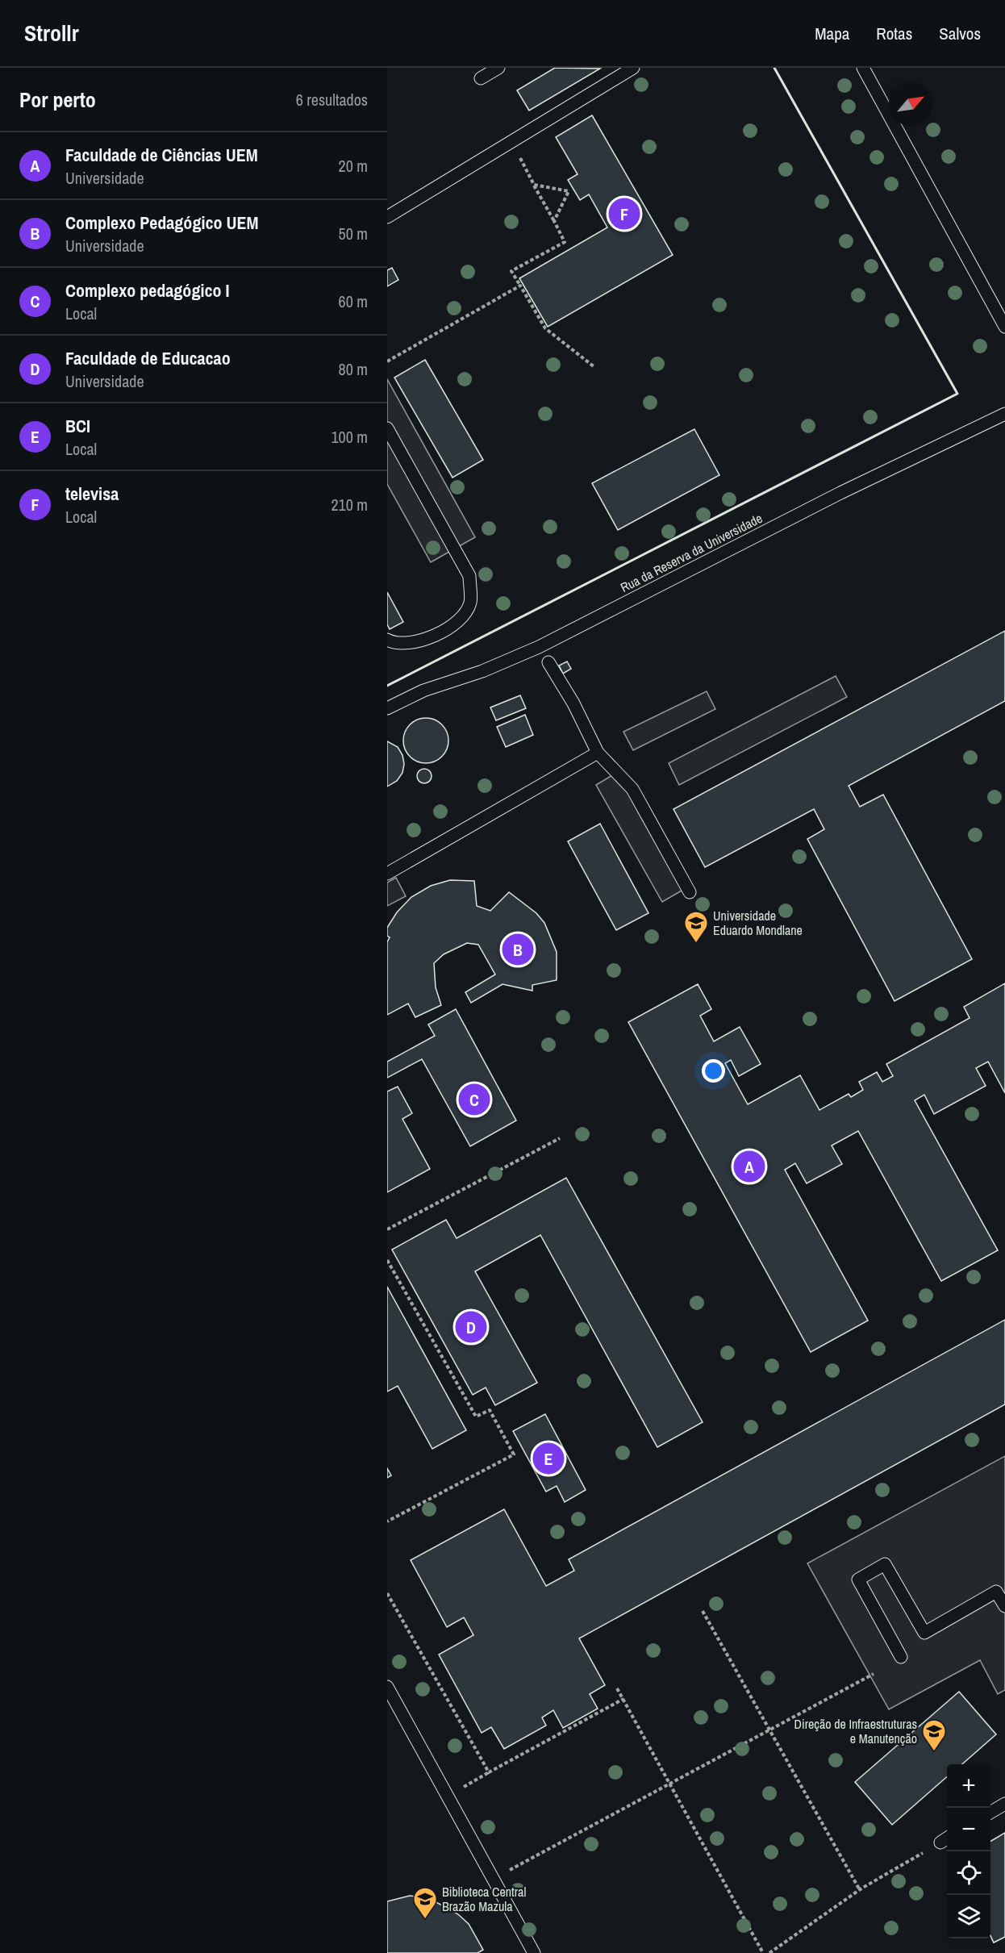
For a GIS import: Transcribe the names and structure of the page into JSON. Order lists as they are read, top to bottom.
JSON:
{
  "streets": {
    "lane": ["Rua da Reserva da Universidade"]
  },
  "places": {
    "school or university": ["Universidade Eduardo Mondlane", "Direção de Infraestruturas e Manutenção", "Biblioteca Central Brazão Mazula"]
  },
  "north": "top right",
  "page": {
    "header": "Strollr",
    "nav": ["Mapa", "Rotas", "Salvos"],
    "heading": ["Por perto", "6 resultados"],
    "list": [
      {
        "mark": "A",
        "name": "Faculdade de Ciências UEM",
        "note": "Universidade",
        "value": "20 m"
      },
      {
        "mark": "B",
        "name": "Complexo Pedagógico UEM",
        "note": "Universidade",
        "value": "50 m"
      },
      {
        "mark": "C",
        "name": "Complexo pedagógico I",
        "note": "Local",
        "value": "60 m"
      },
      {
        "mark": "D",
        "name": "Faculdade de Educacao",
        "note": "Universidade",
        "value": "80 m"
      },
      {
        "mark": "E",
        "name": "BCI",
        "note": "Local",
        "value": "100 m"
      },
      {
        "mark": "F",
        "name": "televisa",
        "note": "Local",
        "value": "210 m"
      }
    ],
    "pins": [
      "F",
      "B",
      "C",
      "A",
      "D",
      "E"
    ],
    "map_buttons": ["+", "−"]
  }
}
